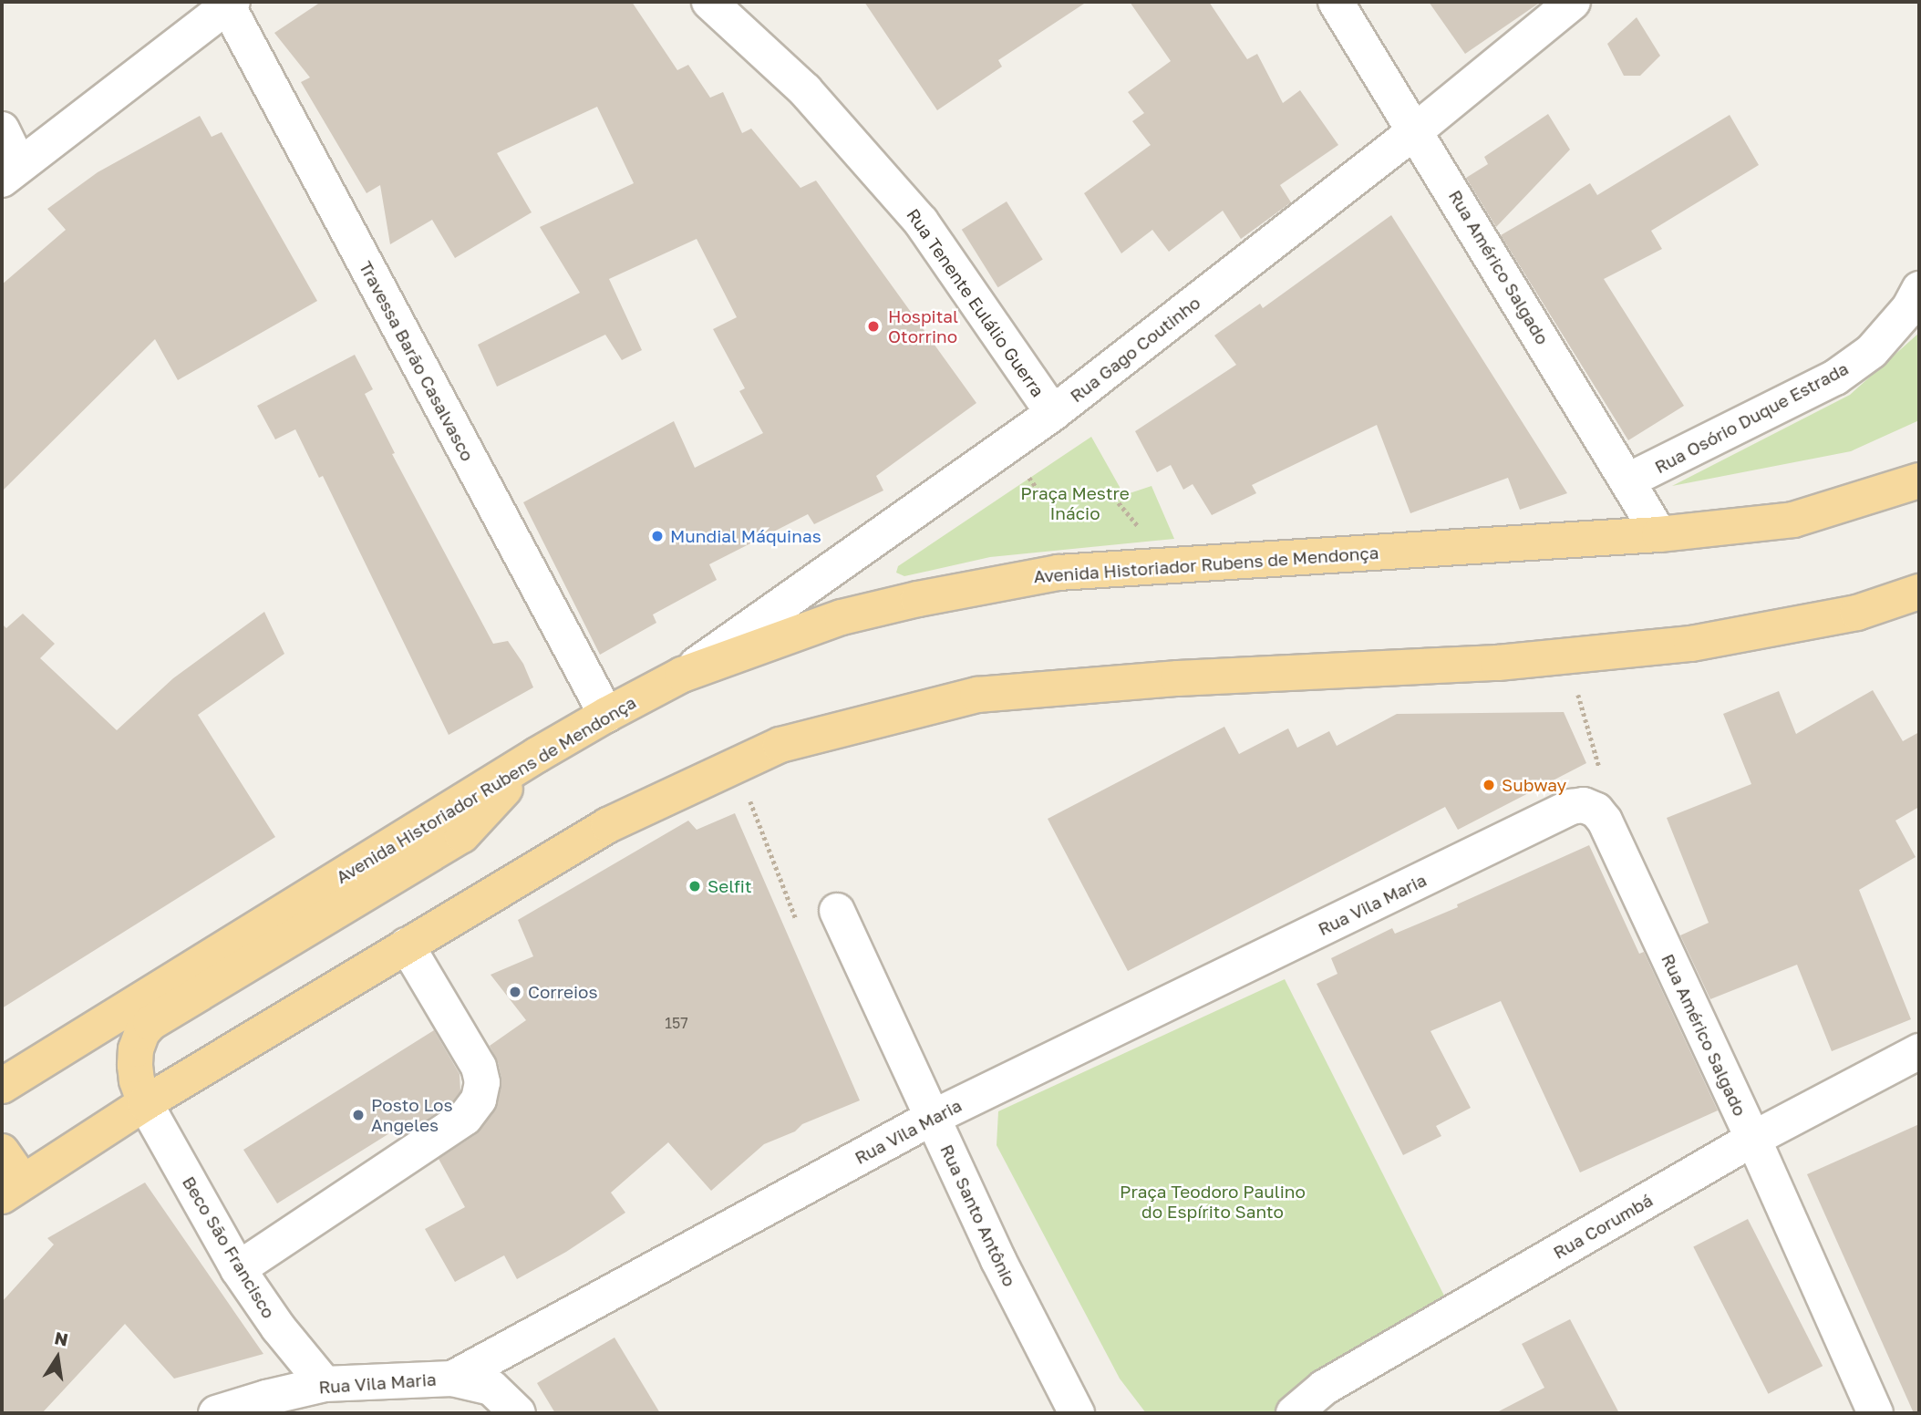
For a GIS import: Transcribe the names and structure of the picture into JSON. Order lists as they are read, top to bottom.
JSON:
{
  "streets": {
    "main road": ["Avenida Historiador Rubens de Mendonça"],
    "street": [
      "Rua Américo Salgado",
      "Rua Tenente Eulálio Guerra",
      "Rua Gago Coutinho",
      "Travessa Barão Casalvasco",
      "Rua Osório Duque Estrada",
      "Rua Vila Maria",
      "Rua Santo Antônio",
      "Rua Corumbá",
      "Beco São Francisco"
    ]
  },
  "crossings": [
    ["Rua Américo Salgado", "Rua Gago Coutinho"],
    ["Rua Américo Salgado", "Rua Osório Duque Estrada"],
    ["Rua Américo Salgado", "Avenida Historiador Rubens de Mendonça"],
    ["Rua Américo Salgado", "Rua Vila Maria"],
    ["Rua Américo Salgado", "Rua Corumbá"],
    ["Rua Tenente Eulálio Guerra", "Rua Gago Coutinho"],
    ["Rua Gago Coutinho", "Avenida Historiador Rubens de Mendonça"],
    ["Travessa Barão Casalvasco", "Avenida Historiador Rubens de Mendonça"],
    ["Rua Vila Maria", "Rua Santo Antônio"],
    ["Rua Vila Maria", "Beco São Francisco"]
  ],
  "parks": ["Praça Mestre Inácio", "Praça Teodoro Paulino do Espírito Santo"],
  "places": [
    "Hospital Otorrino",
    "Mundial Máquinas",
    "Subway",
    "Selfit",
    "Correios",
    "Posto Los Angeles"
  ],
  "house_numbers": ["157"],
  "north": "top"
}
